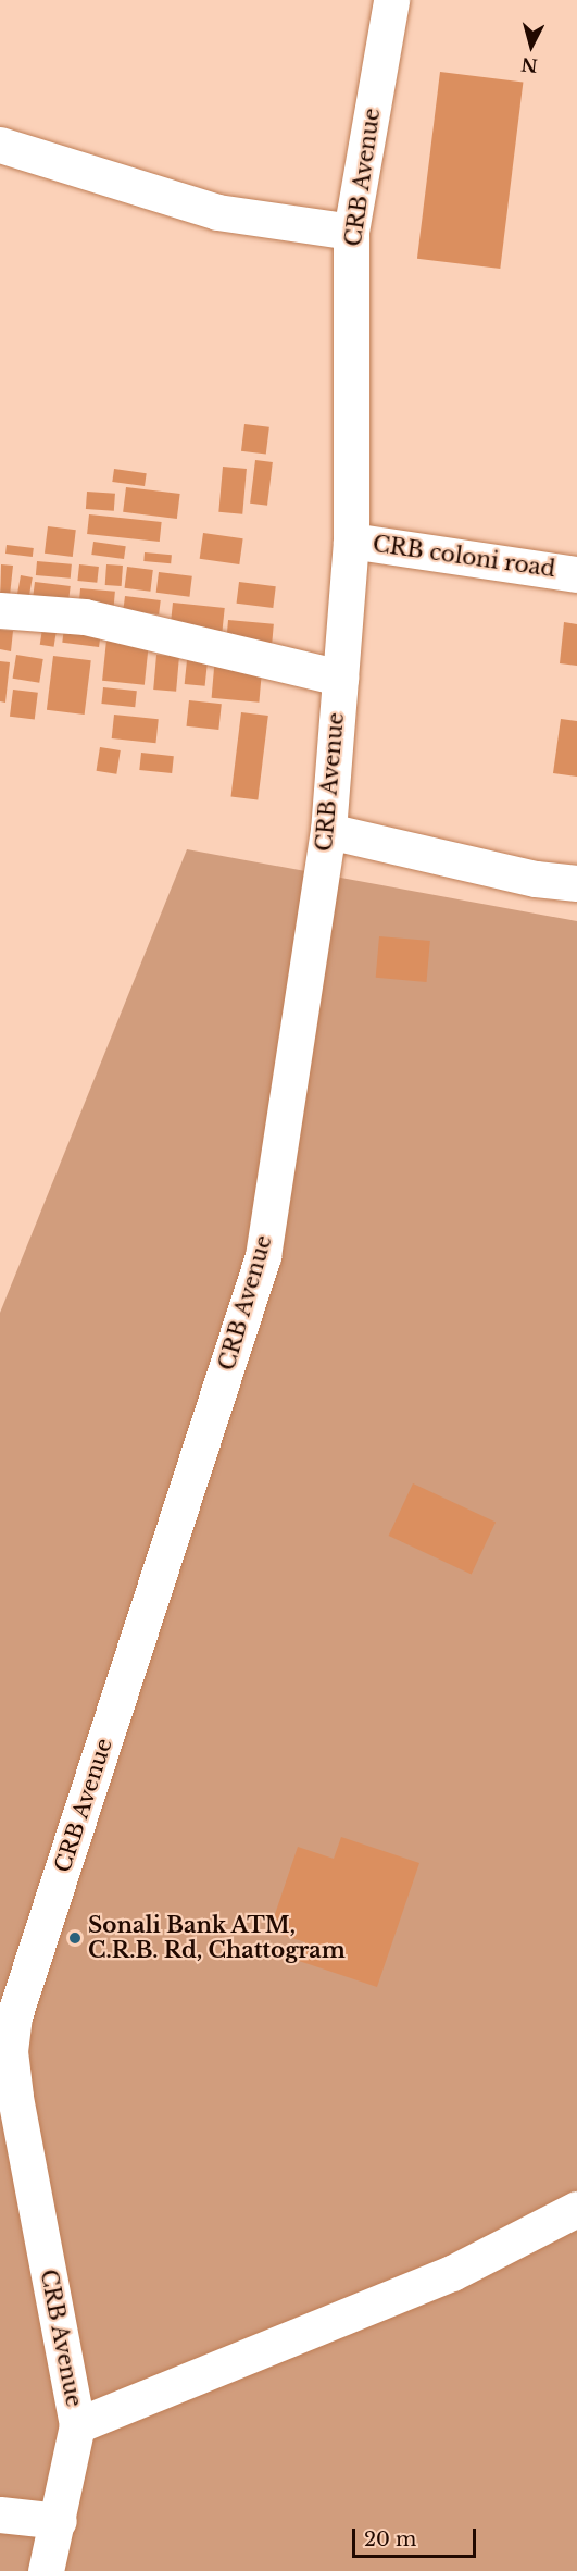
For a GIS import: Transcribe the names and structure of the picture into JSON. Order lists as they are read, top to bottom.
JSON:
{
  "streets": {
    "main road": ["CRB Avenue", "CRB coloni road"]
  },
  "crossings": [
    ["CRB Avenue", "CRB coloni road"]
  ],
  "places": ["Sonali Bank ATM, C.R.B. Rd, Chattogram"],
  "scale_bar": "20 m",
  "north": "bottom"
}
